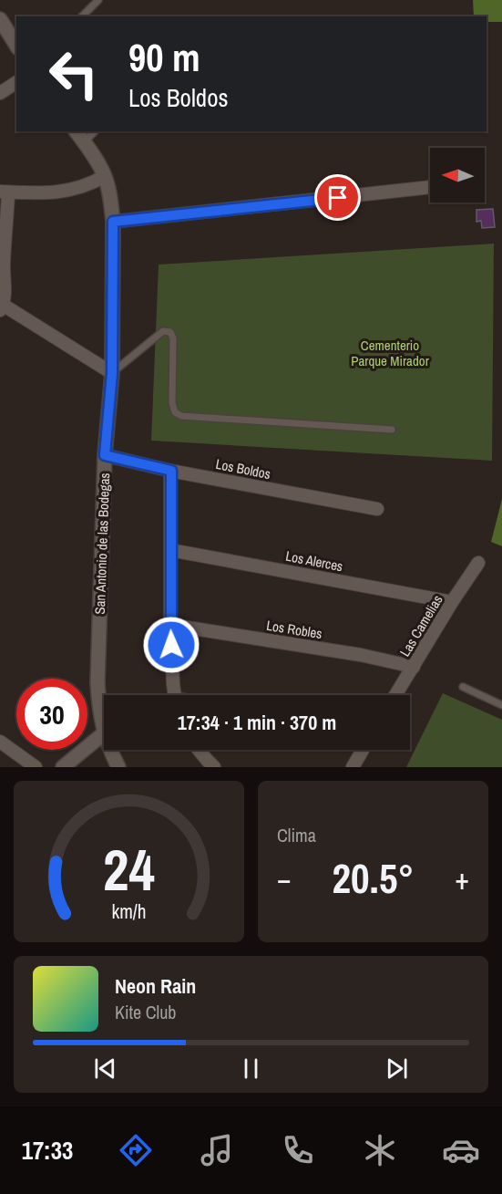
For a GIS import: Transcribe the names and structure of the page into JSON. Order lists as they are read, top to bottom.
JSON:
{
  "streets": {
    "street": [
      "Los Boldos",
      "San Antonio de las Bodegas",
      "Los Alerces",
      "Las Camelias",
      "Los Robles"
    ]
  },
  "crossings": [
    ["Los Boldos", "San Antonio de las Bodegas"],
    ["Los Alerces", "Las Camelias"],
    ["Las Camelias", "Los Robles"]
  ],
  "parks": ["Cementerio Parque Mirador"],
  "north": "left",
  "page": {
    "turn": ["90 m", "Los Boldos"],
    "limit": "30",
    "trip": "17:34 · 1 min · 370 m",
    "tile": "Clima",
    "heat": ["−", "20.5°", "+"],
    "song": ["Neon Rain", "Kite Club"],
    "tabs": "17:33",
    "gauge": ["24", "km/h"]
  }
}
